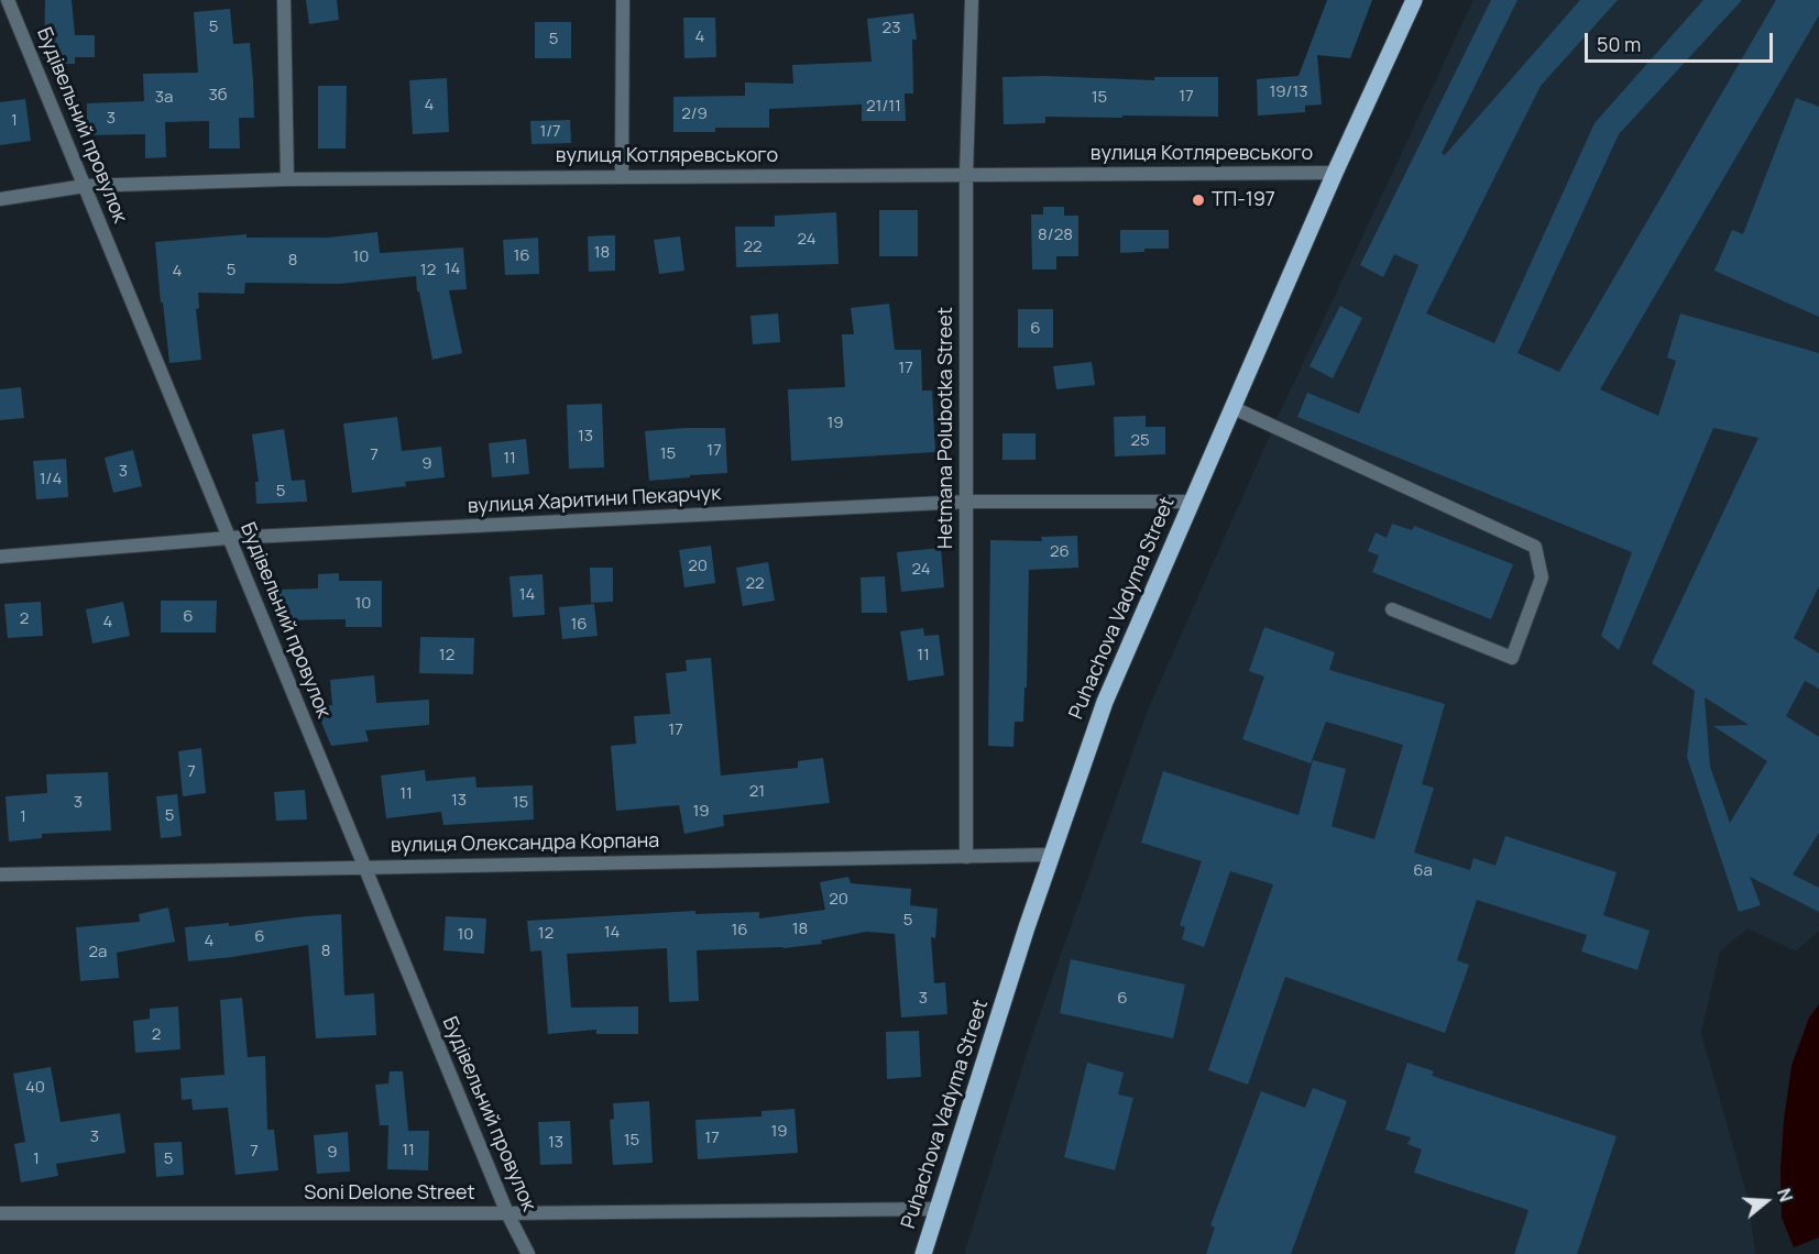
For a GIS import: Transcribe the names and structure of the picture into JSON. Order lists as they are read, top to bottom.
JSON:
{
  "streets": {
    "main road": ["Puhachova Vadyma Street"],
    "street": [
      "Будівельний провулок",
      "вулиця Котляревського",
      "Hetmana Polubotka Street",
      "вулиця Харитини Пекарчук",
      "вулиця Олександра Корпана",
      "Soni Delone Street"
    ]
  },
  "crossings": [
    ["Будівельний провулок", "вулиця Котляревського"],
    ["Будівельний провулок", "вулиця Харитини Пекарчук"],
    ["Будівельний провулок", "вулиця Олександра Корпана"],
    ["Будівельний провулок", "Soni Delone Street"],
    ["вулиця Котляревського", "Hetmana Polubotka Street"],
    ["вулиця Котляревського", "Puhachova Vadyma Street"],
    ["Hetmana Polubotka Street", "вулиця Харитини Пекарчук"],
    ["Hetmana Polubotka Street", "вулиця Олександра Корпана"],
    ["вулиця Харитини Пекарчук", "Puhachova Vadyma Street"],
    ["Puhachova Vadyma Street", "вулиця Олександра Корпана"],
    ["Puhachova Vadyma Street", "Soni Delone Street"]
  ],
  "places": ["ТП-197"],
  "house_numbers": [
    "5",
    "23",
    "4",
    "5",
    "19/13",
    "3б",
    "17",
    "3а",
    "15",
    "4",
    "21/11",
    "2/9",
    "3",
    "1",
    "1/7",
    "8/28",
    "24",
    "22",
    "18",
    "16",
    "10",
    "8",
    "14",
    "5",
    "12",
    "4",
    "6",
    "17",
    "19",
    "13",
    "25",
    "17",
    "15",
    "7",
    "11",
    "9",
    "3",
    "1/4",
    "5",
    "26",
    "20",
    "24",
    "22",
    "14",
    "10",
    "6",
    "2",
    "4",
    "16",
    "12",
    "11",
    "17",
    "7",
    "21",
    "11",
    "13",
    "3",
    "15",
    "19",
    "5",
    "1",
    "6а",
    "20",
    "5",
    "18",
    "16",
    "14",
    "12",
    "10",
    "6",
    "4",
    "8",
    "2а",
    "3",
    "6",
    "2",
    "40",
    "19",
    "3",
    "17",
    "15",
    "13",
    "11",
    "7",
    "9",
    "1",
    "5"
  ],
  "scale_bar": "50 m",
  "north": "right"
}
